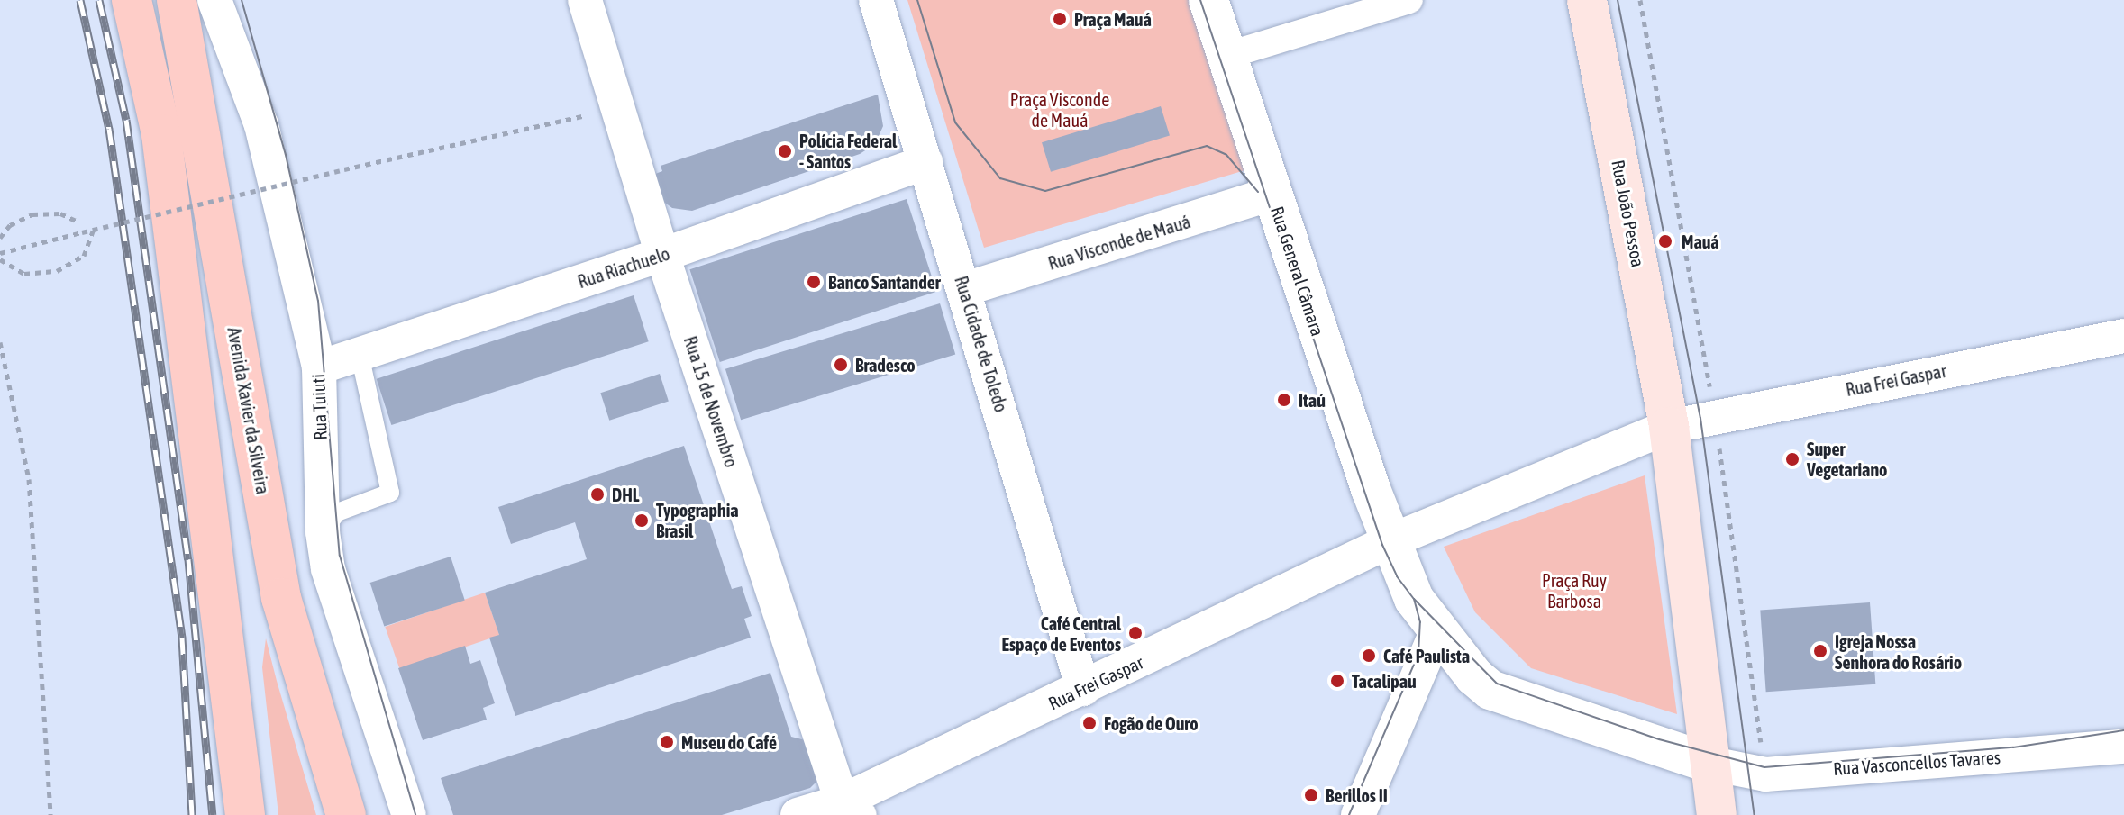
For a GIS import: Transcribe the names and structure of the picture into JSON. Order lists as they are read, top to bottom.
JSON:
{
  "streets": {
    "main road": ["Rua João Pessoa", "Avenida Xavier da Silveira"],
    "street": [
      "Rua Visconde de Mauá",
      "Rua Riachuelo",
      "Rua General Câmara",
      "Rua Cidade de Toledo",
      "Rua Frei Gaspar",
      "Rua 15 de Novembro",
      "Rua Tuiuti",
      "Rua Vasconcellos Tavares"
    ]
  },
  "crossings": [
    ["Rua João Pessoa", "Rua Frei Gaspar"],
    ["Rua Visconde de Mauá", "Rua General Câmara"],
    ["Rua Visconde de Mauá", "Rua Cidade de Toledo"],
    ["Rua Riachuelo", "Rua Cidade de Toledo"],
    ["Rua Riachuelo", "Rua 15 de Novembro"],
    ["Rua Riachuelo", "Rua Tuiuti"],
    ["Rua General Câmara", "Rua Frei Gaspar"],
    ["Rua Cidade de Toledo", "Rua Frei Gaspar"],
    ["Rua Frei Gaspar", "Rua 15 de Novembro"]
  ],
  "parks": ["Praça Visconde de Mauá", "Praça Ruy Barbosa"],
  "places": [
    "Praça Mauá",
    "Polícia Federal - Santos",
    "Mauá",
    "Banco Santander",
    "Bradesco",
    "Itaú",
    "Super Vegetariano",
    "DHL",
    "Typographia Brasil",
    "Café Central Espaço de Eventos",
    "Igreja Nossa Senhora do Rosário",
    "Café Paulista",
    "Tacalipau",
    "Fogão de Ouro",
    "Museu do Café",
    "Berillos II"
  ]
}
